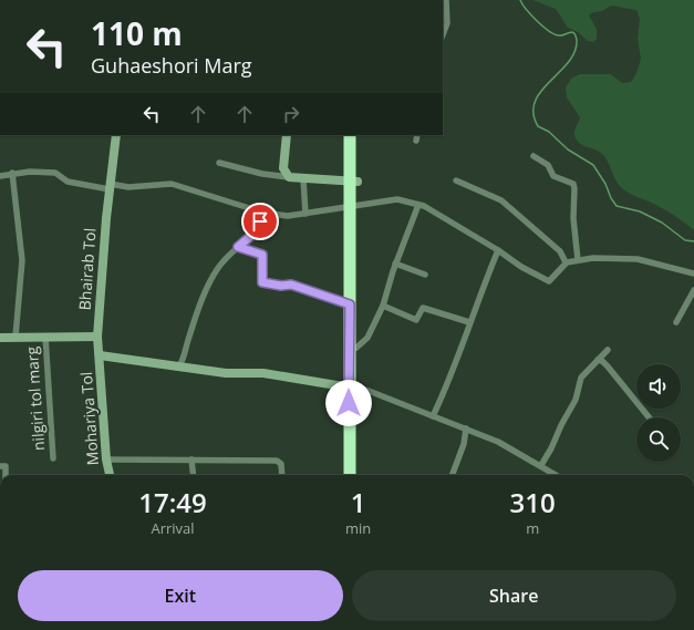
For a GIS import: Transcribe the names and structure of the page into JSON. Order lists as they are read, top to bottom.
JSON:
{
  "streets": {
    "street": ["Bhairab Tol", "nilgiri tol marg", "Mohariya Tol"]
  },
  "crossings": [
    ["Bhairab Tol", "Mohariya Tol"]
  ],
  "page": {
    "turn": ["110 m", "Guhaeshori Marg"],
    "eta": [
      "17:49",
      "Arrival",
      "1",
      "min",
      "310",
      "m"
    ],
    "buttons": ["Exit", "Share"]
  }
}
